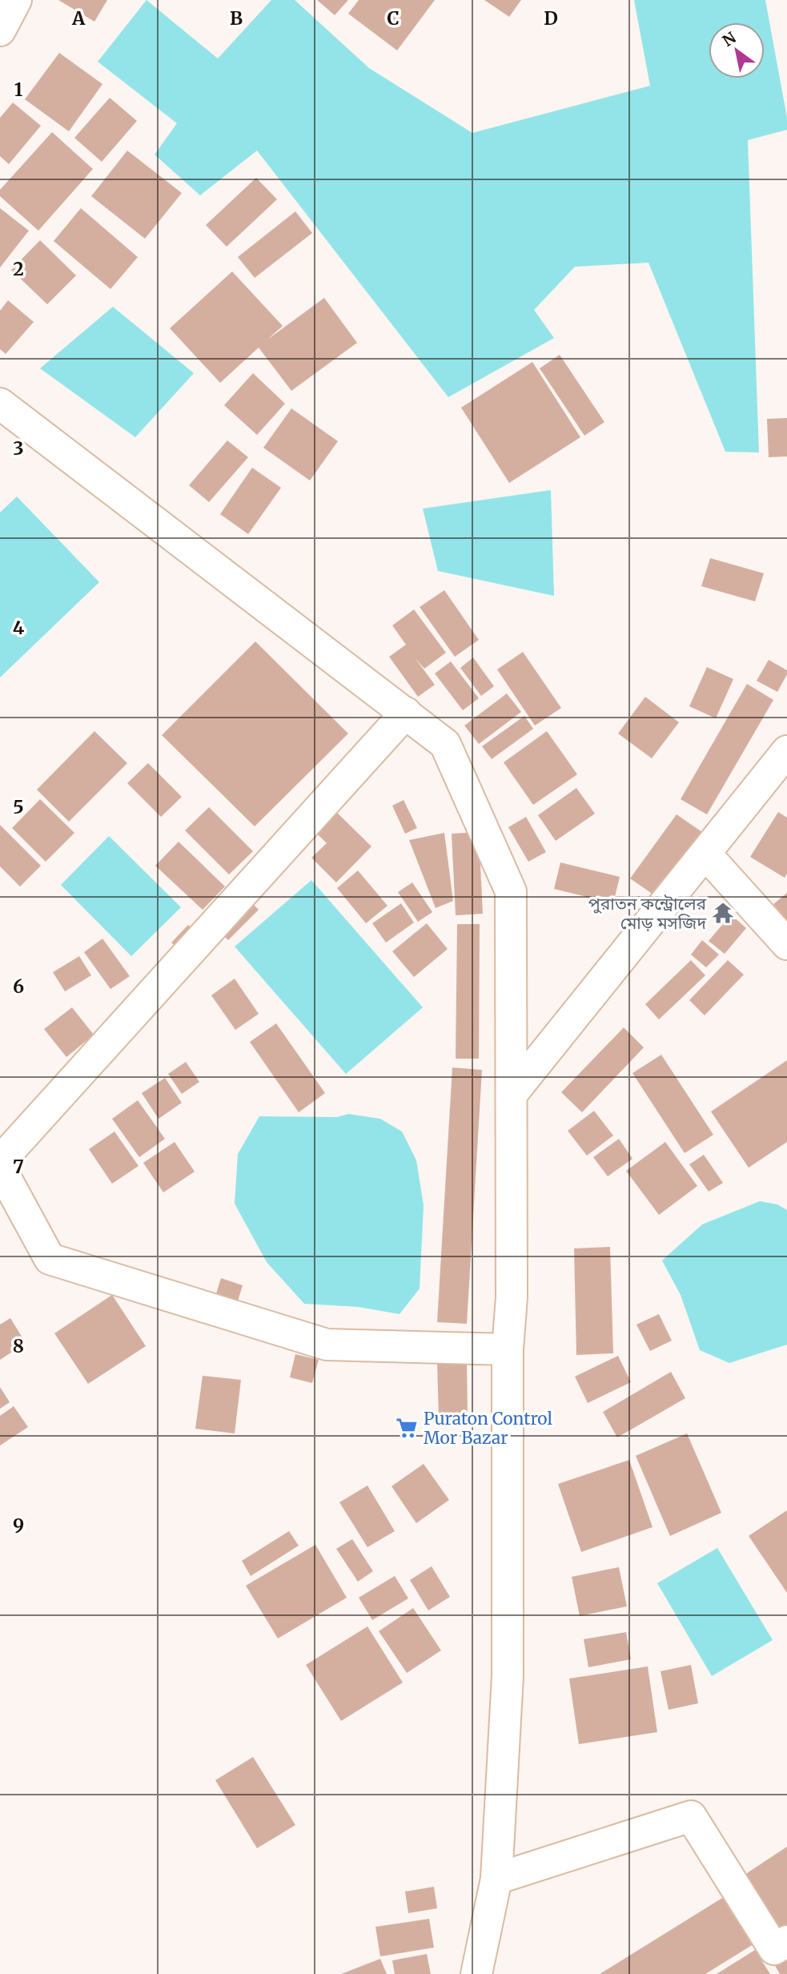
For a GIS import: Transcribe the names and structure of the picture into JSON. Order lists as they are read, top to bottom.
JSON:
{
  "places": {
    "temple": ["পুরাতন কন্ট্রোলের মোড় মসজিদ"],
    "supermarket": ["Puraton Control Mor Bazar"]
  },
  "north": "top left",
  "grid": {
    "columns": [
      "A",
      "B",
      "C",
      "D"
    ],
    "rows": [
      "1",
      "2",
      "3",
      "4",
      "5",
      "6",
      "7",
      "8",
      "9"
    ]
  }
}
